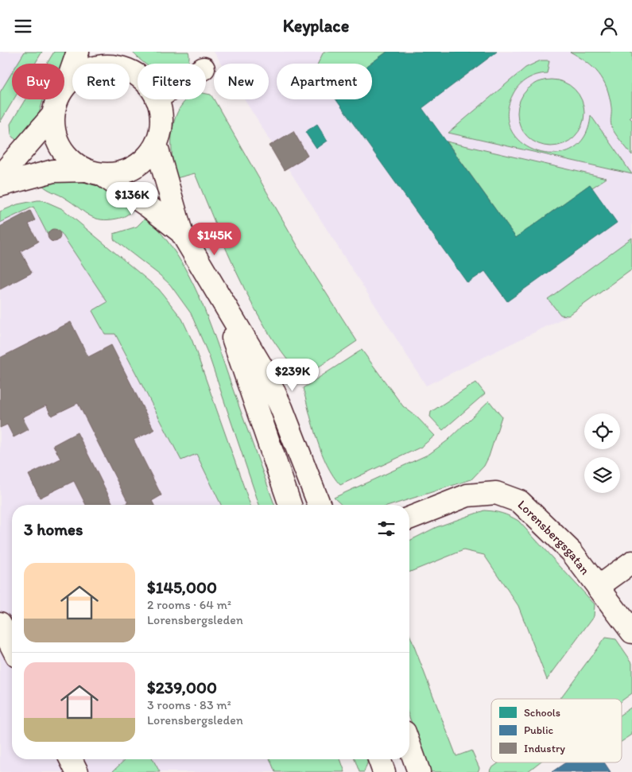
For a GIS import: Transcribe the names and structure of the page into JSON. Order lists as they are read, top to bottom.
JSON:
{
  "streets": {
    "street": ["Lorensbergsgatan"]
  },
  "legend": ["Schools", "Public", "Industry"],
  "page": {
    "header": "Keyplace",
    "chip": [
      "Buy",
      "Rent",
      "Filters",
      "New",
      "Apartment"
    ],
    "price": ["$136K", "$145K", "$239K"],
    "heading": "3 homes",
    "list": [
      {
        "name": "$145,000",
        "note": "2 rooms · 64 m² · Lorensbergsleden"
      },
      {
        "name": "$239,000",
        "note": "3 rooms · 83 m² · Lorensbergsleden"
      }
    ]
  }
}
